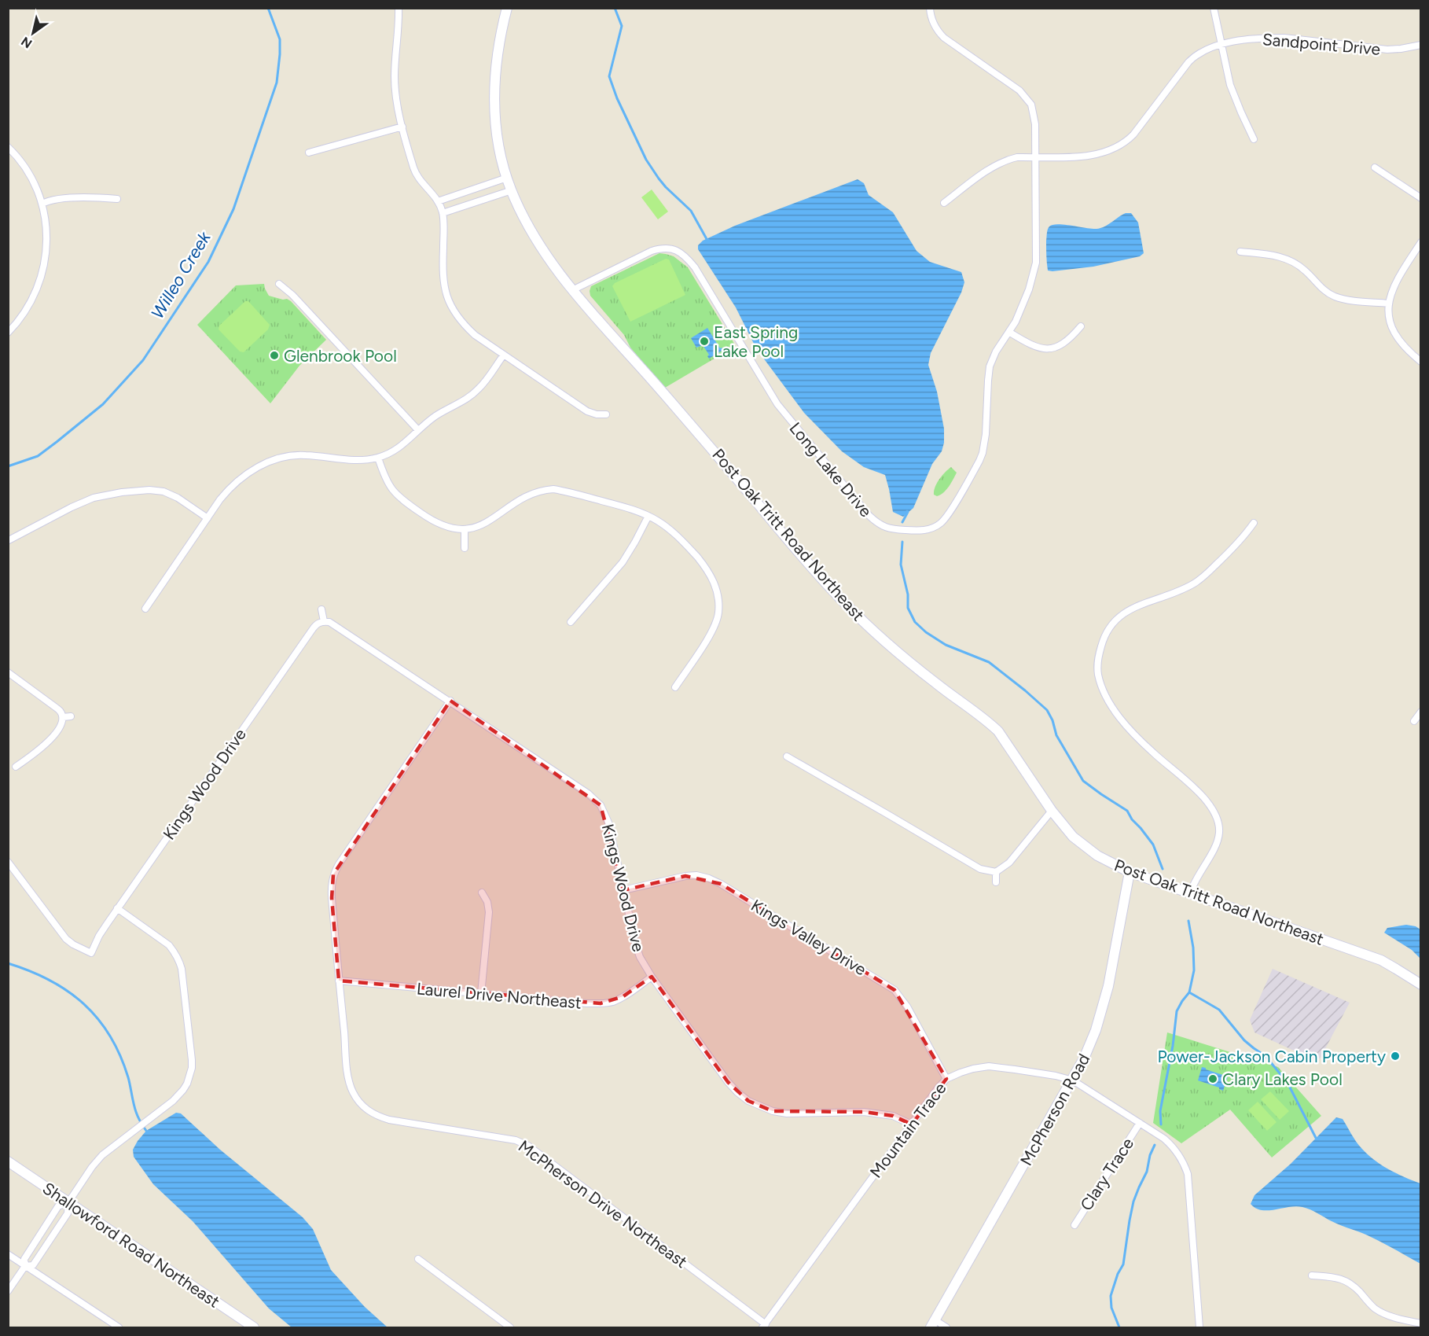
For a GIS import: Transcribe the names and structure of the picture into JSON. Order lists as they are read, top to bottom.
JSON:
{
  "streets": {
    "street": [
      "Sandpoint Drive",
      "Long Lake Drive",
      "Post Oak Tritt Road Northeast",
      "Kings Wood Drive",
      "Kings Valley Drive",
      "Laurel Drive Northeast",
      "McPherson Road",
      "Mountain Trace",
      "Clary Trace",
      "McPherson Drive Northeast",
      "Shallowford Road Northeast"
    ]
  },
  "crossings": [
    ["Sandpoint Drive", "Long Lake Drive"],
    ["Long Lake Drive", "Post Oak Tritt Road Northeast"],
    ["Post Oak Tritt Road Northeast", "McPherson Road"],
    ["Kings Wood Drive", "Kings Valley Drive"],
    ["Kings Wood Drive", "Laurel Drive Northeast"],
    ["Kings Wood Drive", "Mountain Trace"],
    ["Kings Wood Drive", "McPherson Drive Northeast"],
    ["Kings Valley Drive", "Mountain Trace"],
    ["Laurel Drive Northeast", "McPherson Drive Northeast"],
    ["McPherson Road", "Mountain Trace"],
    ["Mountain Trace", "Clary Trace"],
    ["Mountain Trace", "McPherson Drive Northeast"]
  ],
  "water": ["Willeo Creek"],
  "places": [
    "East Spring Lake Pool",
    "Glenbrook Pool",
    "Power-Jackson Cabin Property",
    "Clary Lakes Pool"
  ],
  "north": "bottom left"
}
